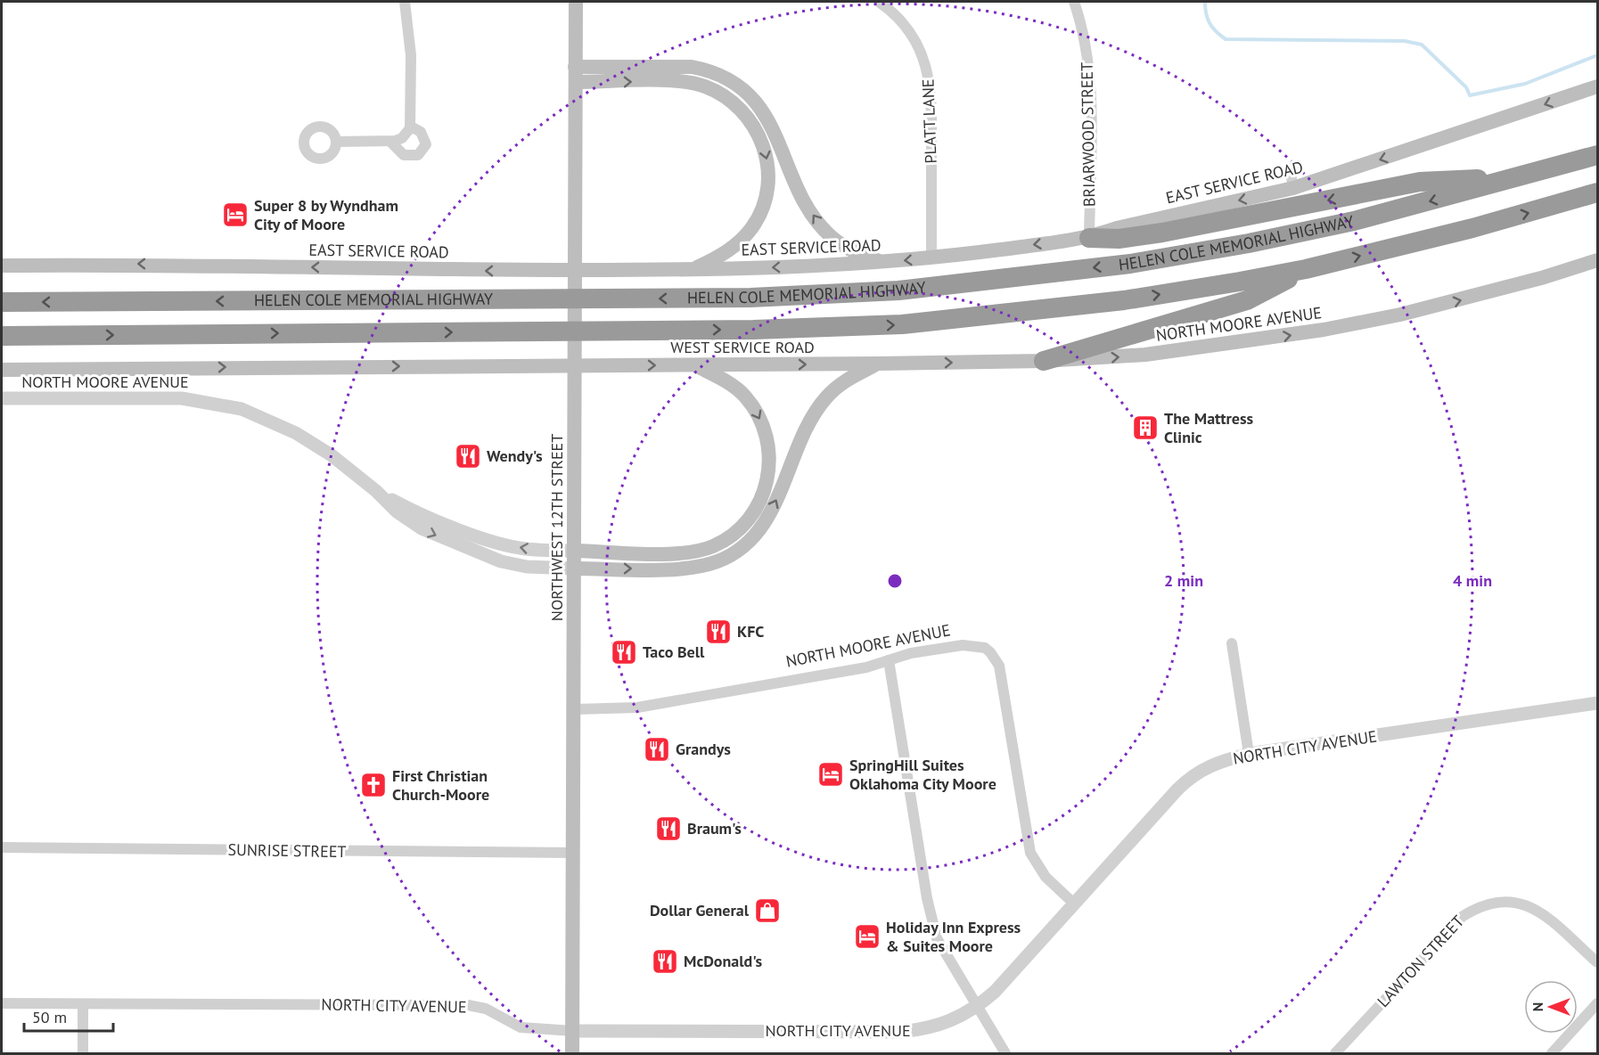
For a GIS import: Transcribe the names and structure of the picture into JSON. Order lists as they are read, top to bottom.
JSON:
{
  "streets": {
    "highway": ["HELEN COLE MEMORIAL HIGHWAY"],
    "main road": [
      "EAST SERVICE ROAD",
      "NORTH MOORE AVENUE",
      "WEST SERVICE ROAD",
      "NORTHWEST 12TH STREET"
    ],
    "street": [
      "PLATT LANE",
      "BRIARWOOD STREET",
      "NORTH CITY AVENUE",
      "SUNRISE STREET",
      "LAWTON STREET"
    ]
  },
  "crossings": [
    ["PLATT LANE", "EAST SERVICE ROAD"],
    ["BRIARWOOD STREET", "EAST SERVICE ROAD"],
    ["NORTH MOORE AVENUE", "WEST SERVICE ROAD"],
    ["NORTH MOORE AVENUE", "NORTHWEST 12TH STREET"],
    ["NORTH MOORE AVENUE", "NORTH CITY AVENUE"],
    ["NORTHWEST 12TH STREET", "NORTH CITY AVENUE"],
    ["NORTHWEST 12TH STREET", "SUNRISE STREET"]
  ],
  "one_way": ["EAST SERVICE ROAD", "WEST SERVICE ROAD"],
  "places": {
    "hotel": ["Super 8 by Wyndham City of Moore", "SpringHill Suites Oklahoma City Moore", "Holiday Inn Express & Suites Moore"],
    "building": ["The Mattress Clinic"],
    "restaurant": [
      "Wendy's",
      "KFC",
      "Taco Bell",
      "Grandys",
      "Braum's",
      "McDonald's"
    ],
    "church": ["First Christian Church-Moore"],
    "shop": ["Dollar General"]
  },
  "scale_bar": "50 m",
  "north": "left",
  "rings": ["2 min", "4 min"]
}
